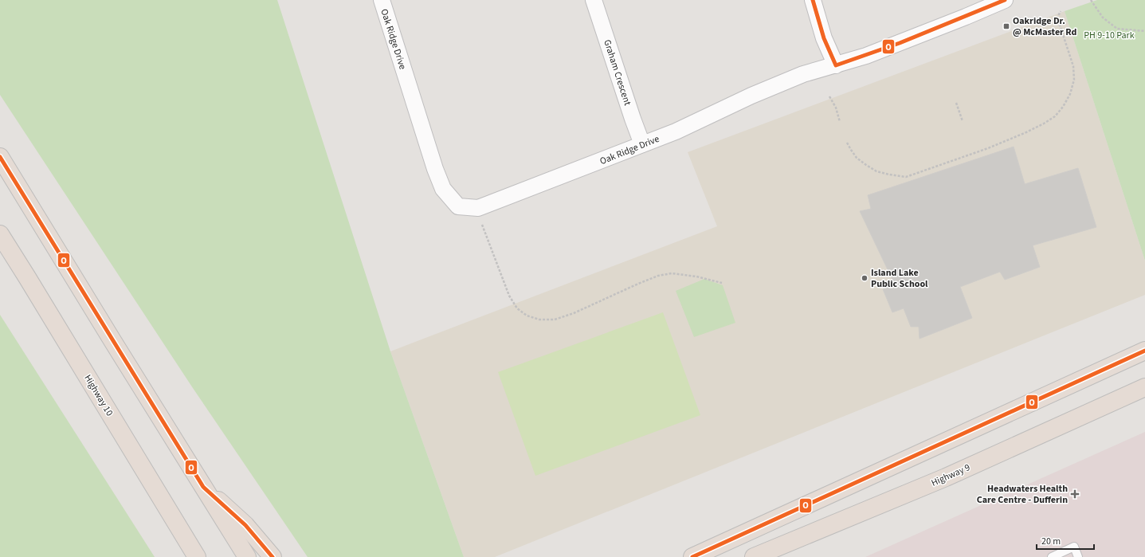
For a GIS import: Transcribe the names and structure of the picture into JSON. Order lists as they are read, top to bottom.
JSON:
{
  "streets": {
    "highway": ["Highway 10", "Highway 9"],
    "street": ["Oak Ridge Drive", "Graham Crescent"]
  },
  "crossings": [
    ["Oak Ridge Drive", "Graham Crescent"]
  ],
  "parks": ["PH 9-10 Park"],
  "places": {
    "transit": ["Oakridge Dr. @ McMaster Rd"],
    "other": ["Island Lake Public School"],
    "health": ["Headwaters Health Care Centre - Dufferin"]
  },
  "lines": ["transit line O"],
  "scale_bar": "20 m"
}
